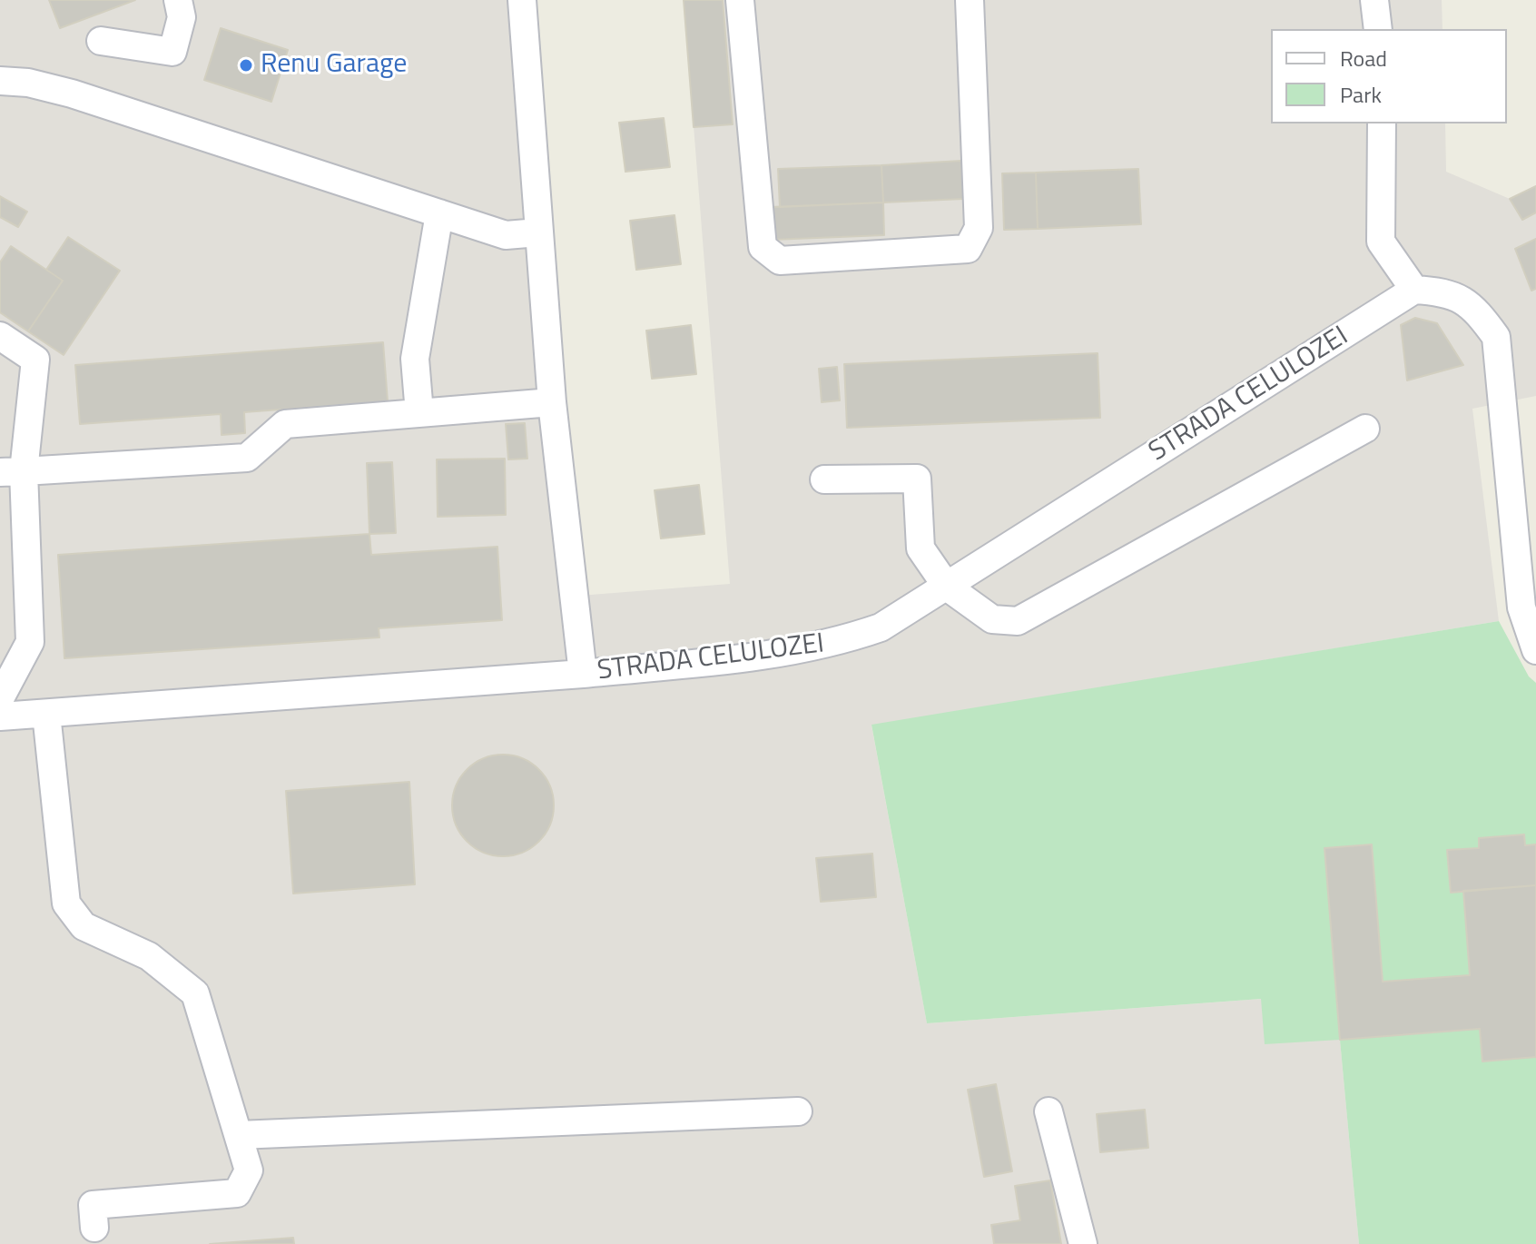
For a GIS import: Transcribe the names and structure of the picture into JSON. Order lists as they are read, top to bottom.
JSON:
{
  "streets": {
    "lane": ["STRADA CELULOZEI"]
  },
  "places": ["Renu Garage"],
  "legend": ["Road", "Park"]
}
